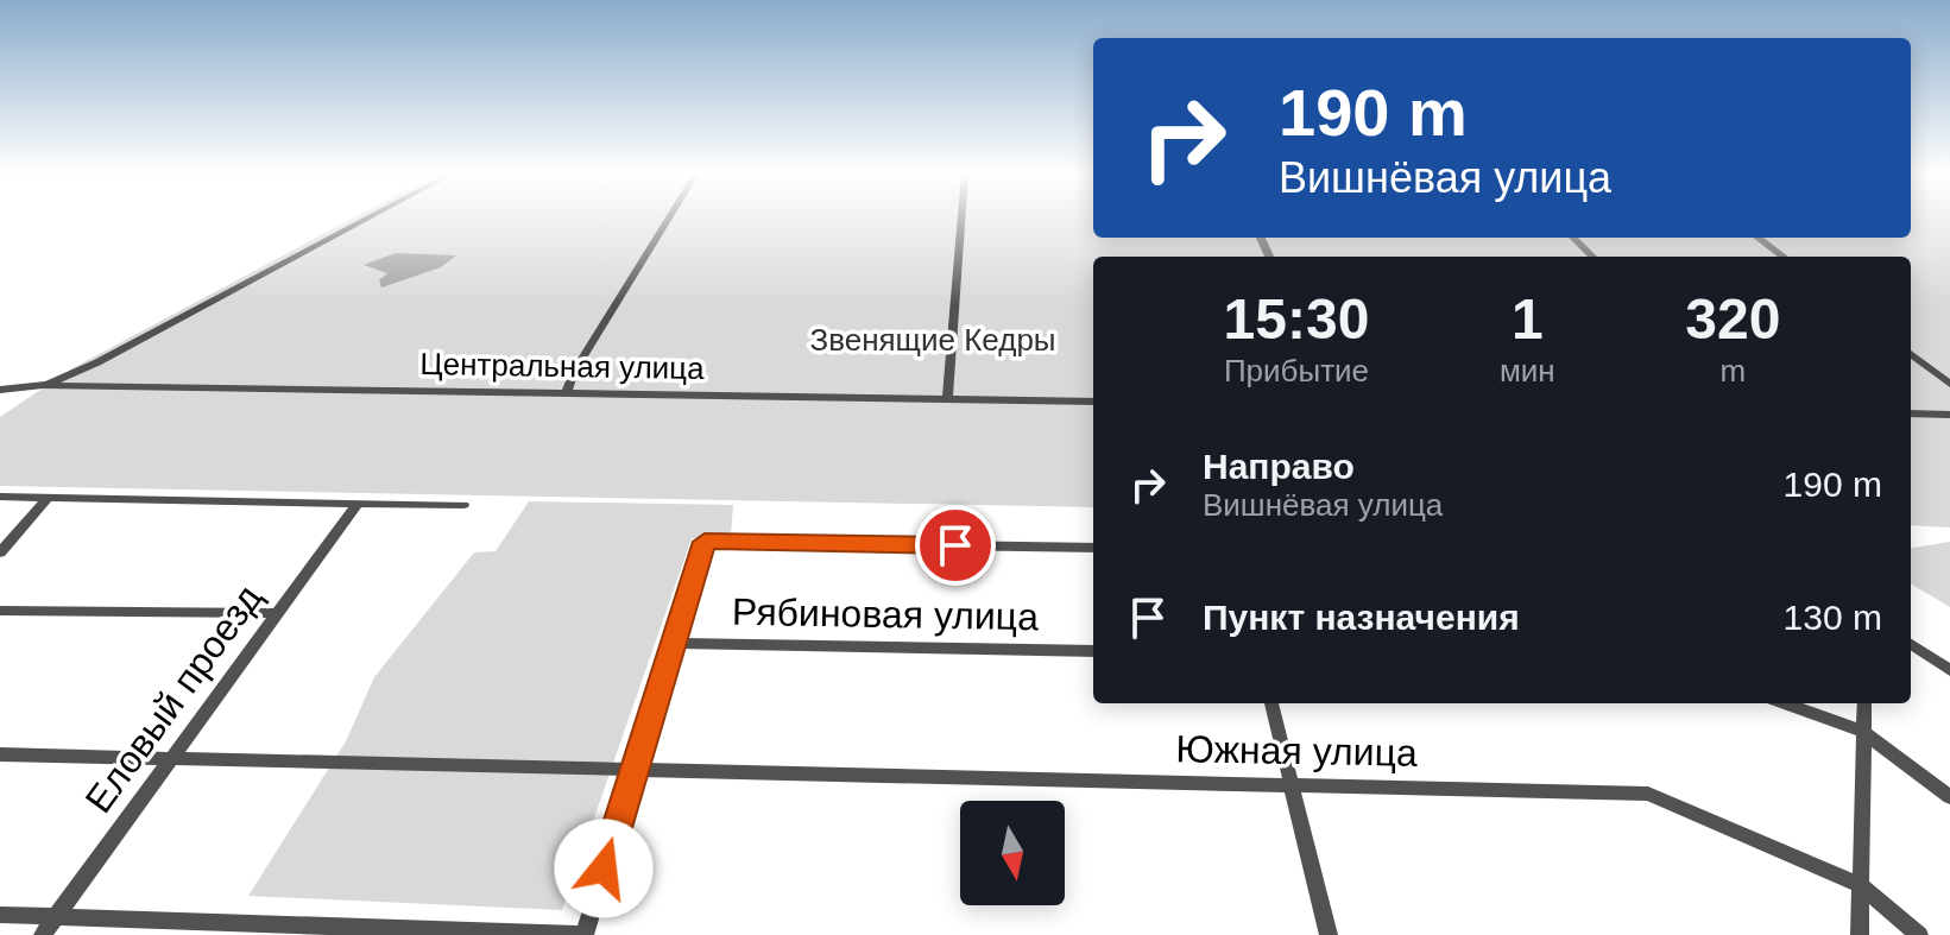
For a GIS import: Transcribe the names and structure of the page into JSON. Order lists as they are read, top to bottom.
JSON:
{
  "streets": {
    "street": [
      "Центральная улица",
      "Рябиновая улица",
      "Еловый проезд",
      "Южная улица"
    ]
  },
  "crossings": [
    ["Еловый проезд", "Южная улица"]
  ],
  "parks": ["Звенящие Кедры"],
  "north": "bottom",
  "page": {
    "turn": ["190 m", "Вишнёвая улица"],
    "eta": [
      "15:30",
      "Прибытие",
      "1",
      "мин",
      "320",
      "m"
    ],
    "list": [
      {
        "name": "Направо",
        "note": "Вишнёвая улица",
        "value": "190 m"
      },
      {
        "name": "Пункт назначения",
        "value": "130 m"
      }
    ]
  }
}
